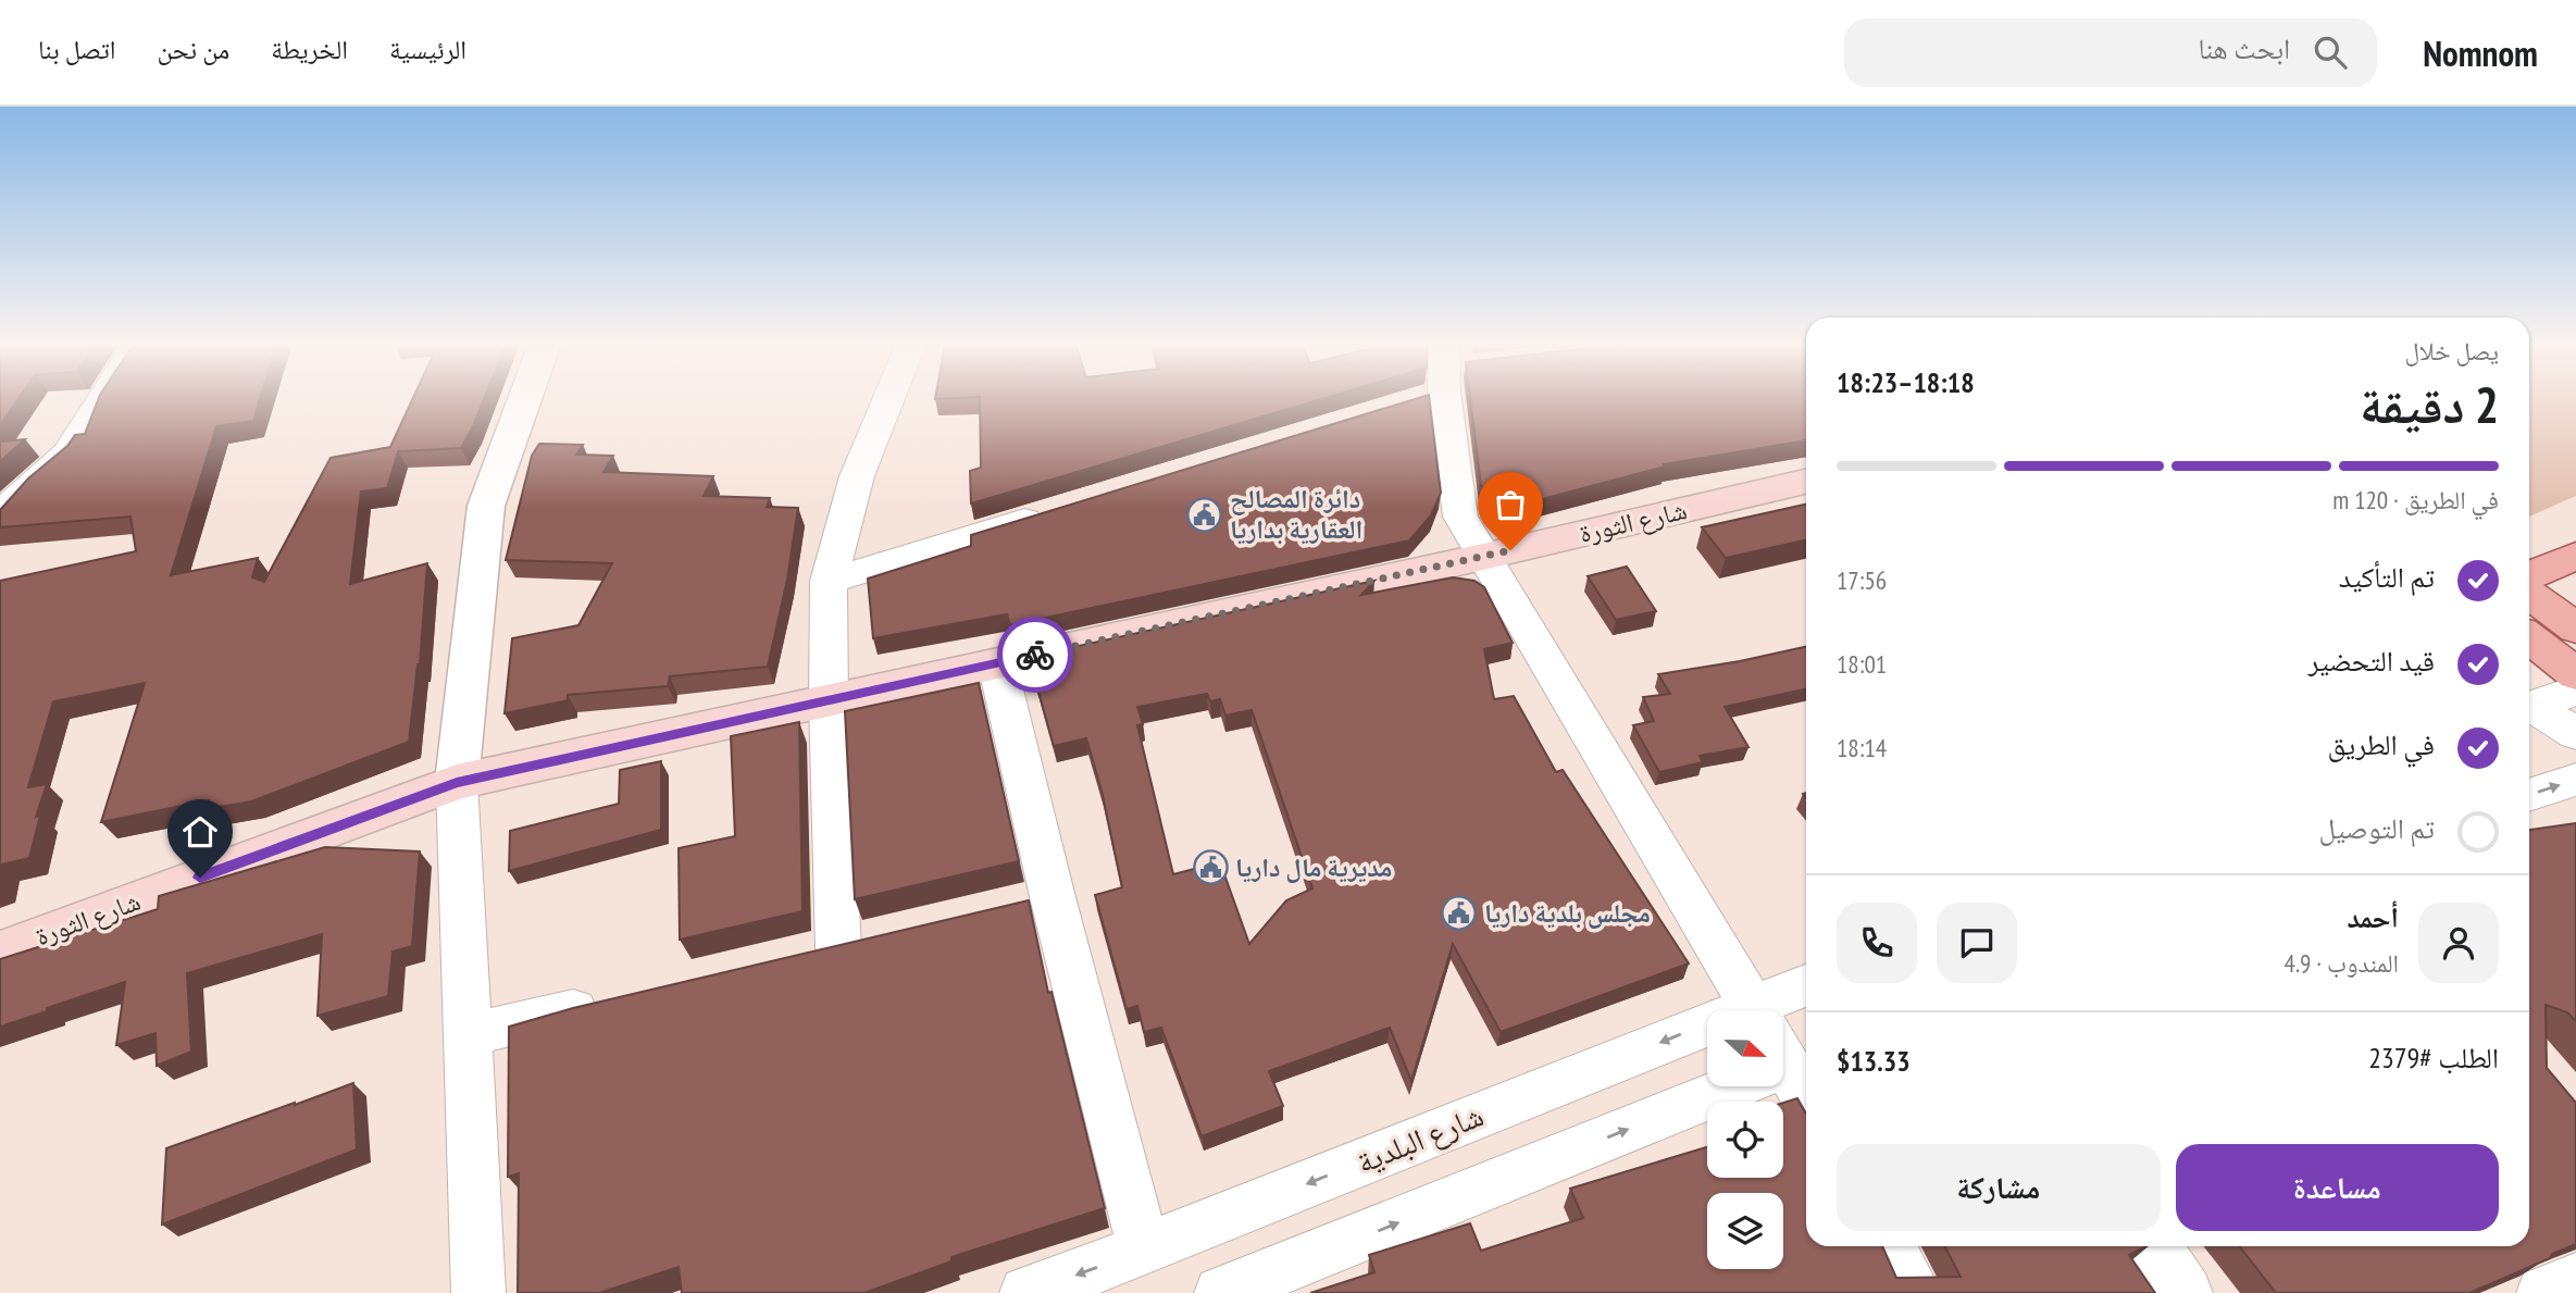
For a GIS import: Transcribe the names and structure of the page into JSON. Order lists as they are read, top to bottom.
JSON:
{
  "streets": {
    "main road": ["شارع الثورة"],
    "street": ["شارع البلدية"]
  },
  "places": {
    "public building": ["دائرة المصالح العقارية بداريا", "مديرية مال داريا", "مجلس بلدية داريا"]
  },
  "north": "right",
  "page": {
    "header": "Nomnom",
    "search": "ابحث هنا",
    "nav": [
      "الرئيسية",
      "الخريطة",
      "من نحن",
      "اتصل بنا"
    ],
    "heading": ["2 دقيقة", "يصل خلال", "18:18–18:23"],
    "panel": [
      "أحمد",
      "المندوب · 4.9",
      "الطلب #2379",
      "$13.33"
    ],
    "bar": "في الطريق · 120 m",
    "list": [
      ["تم التأكيد", "17:56"],
      ["قيد التحضير", "18:01"],
      ["في الطريق", "18:14"],
      "تم التوصيل"
    ],
    "buttons": ["مساعدة", "مشاركة"]
  }
}
